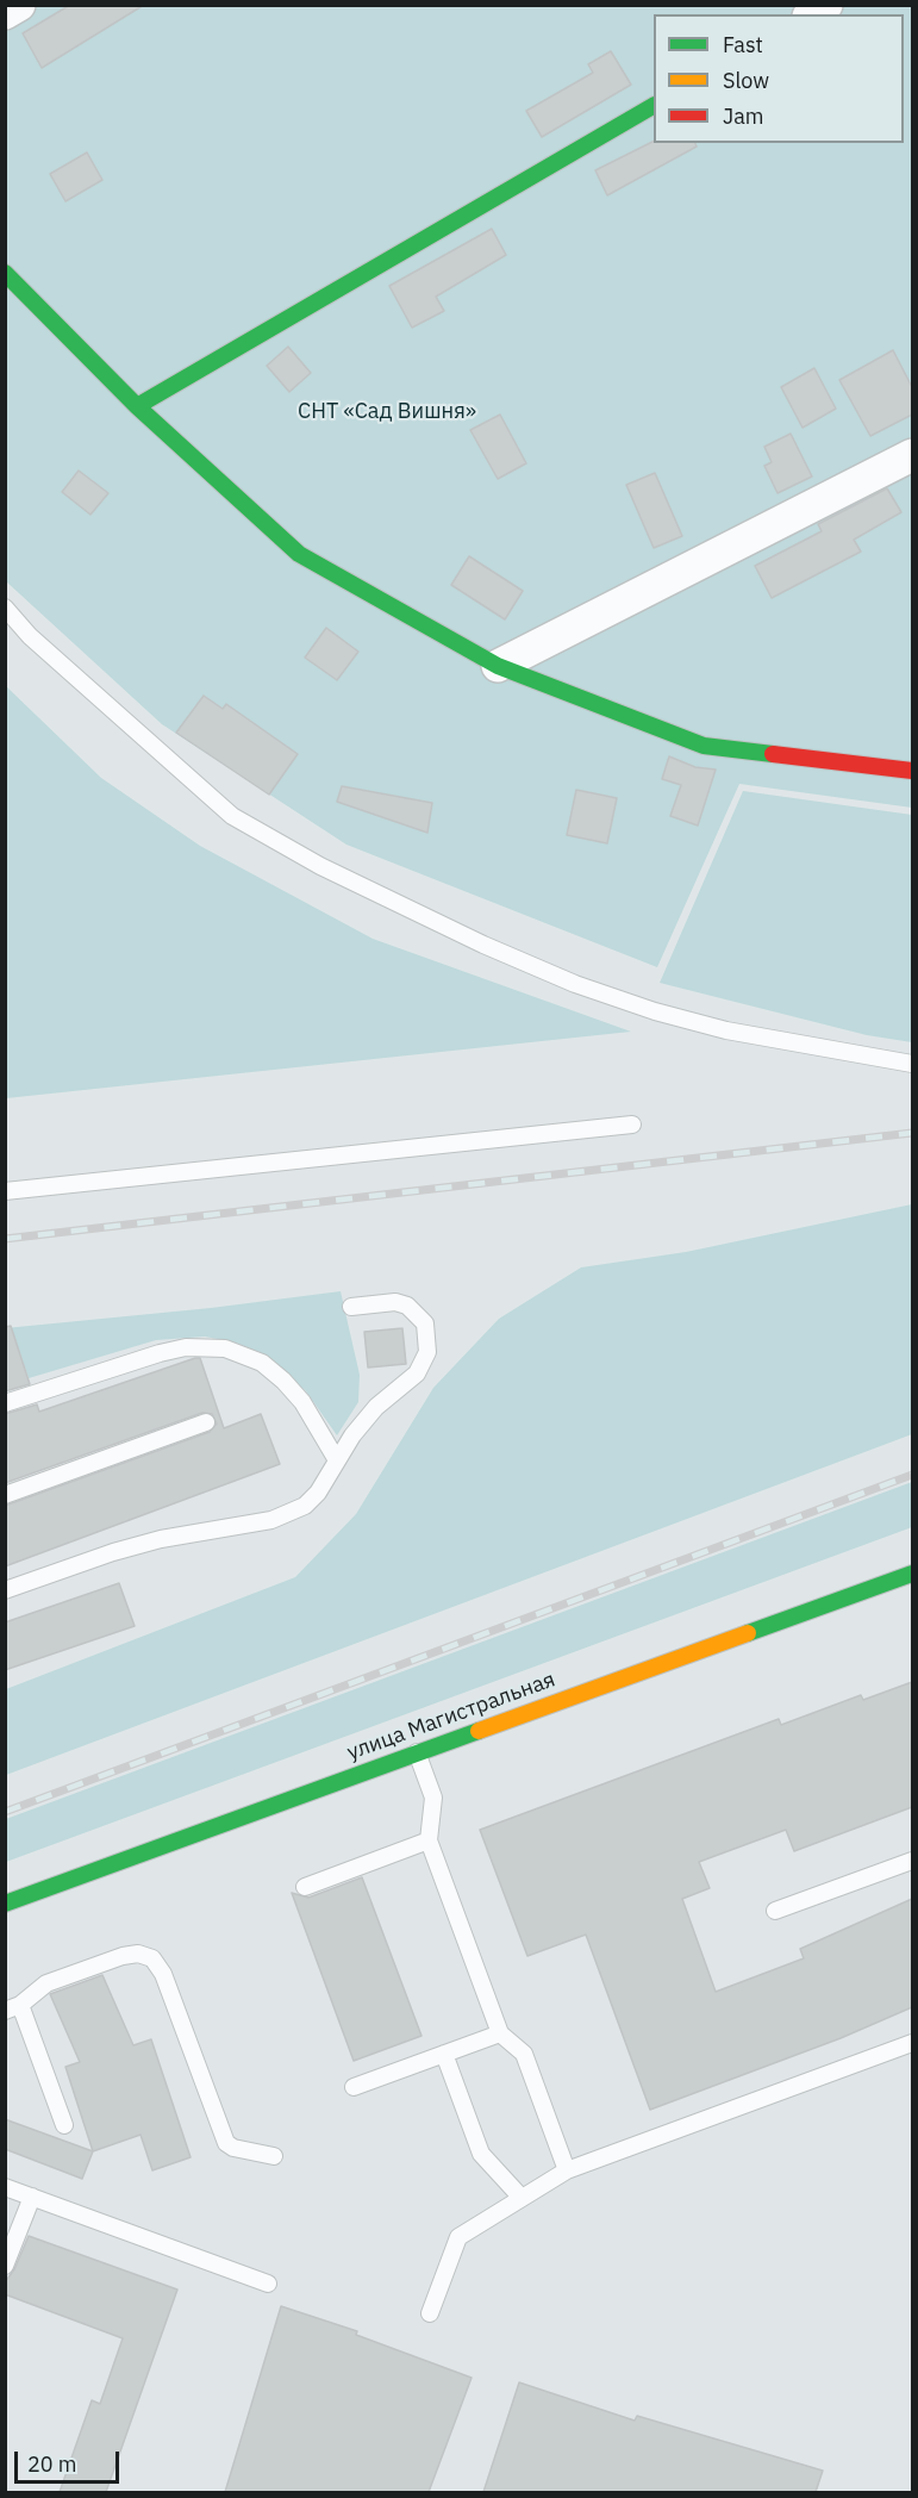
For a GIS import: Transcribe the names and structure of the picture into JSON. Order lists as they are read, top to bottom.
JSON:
{
  "streets": {
    "street": ["улица Магистральная"]
  },
  "parks": ["СНТ «Сад Вишня»"],
  "legend": ["Fast", "Slow", "Jam"],
  "scale_bar": "20 m"
}
